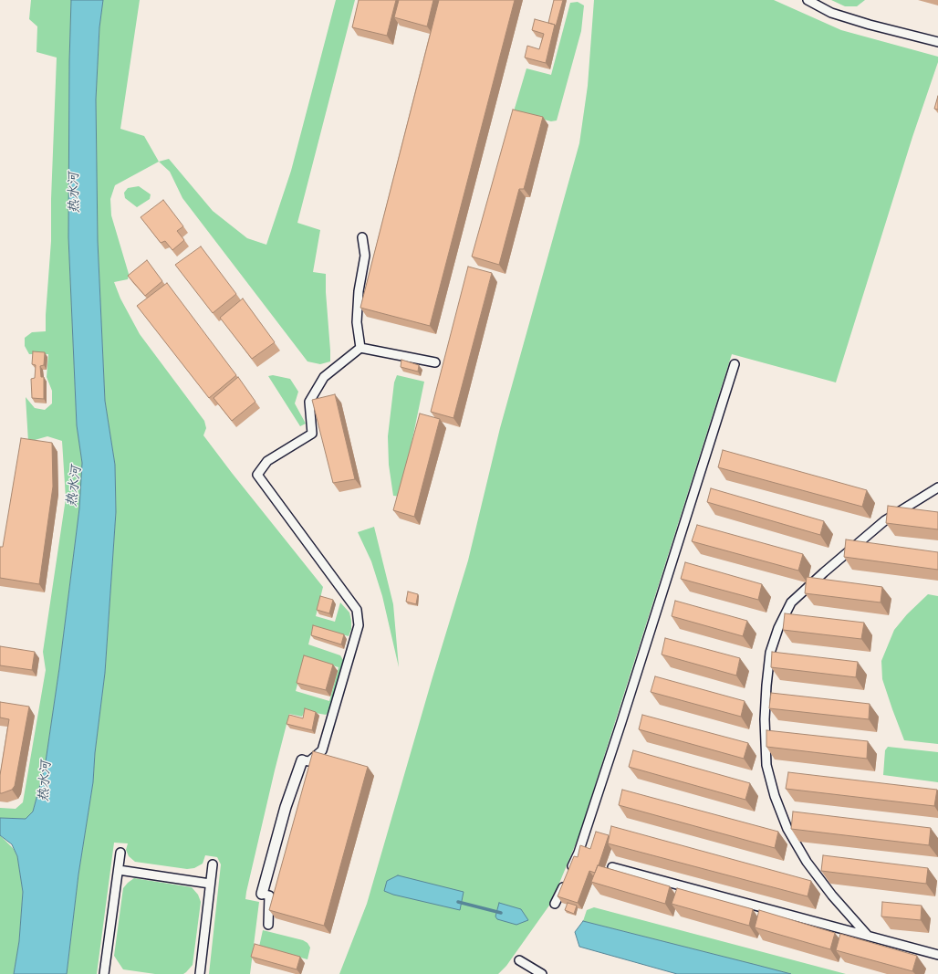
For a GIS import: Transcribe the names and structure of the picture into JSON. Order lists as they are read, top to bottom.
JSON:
{
  "water": ["热水河"]
}
